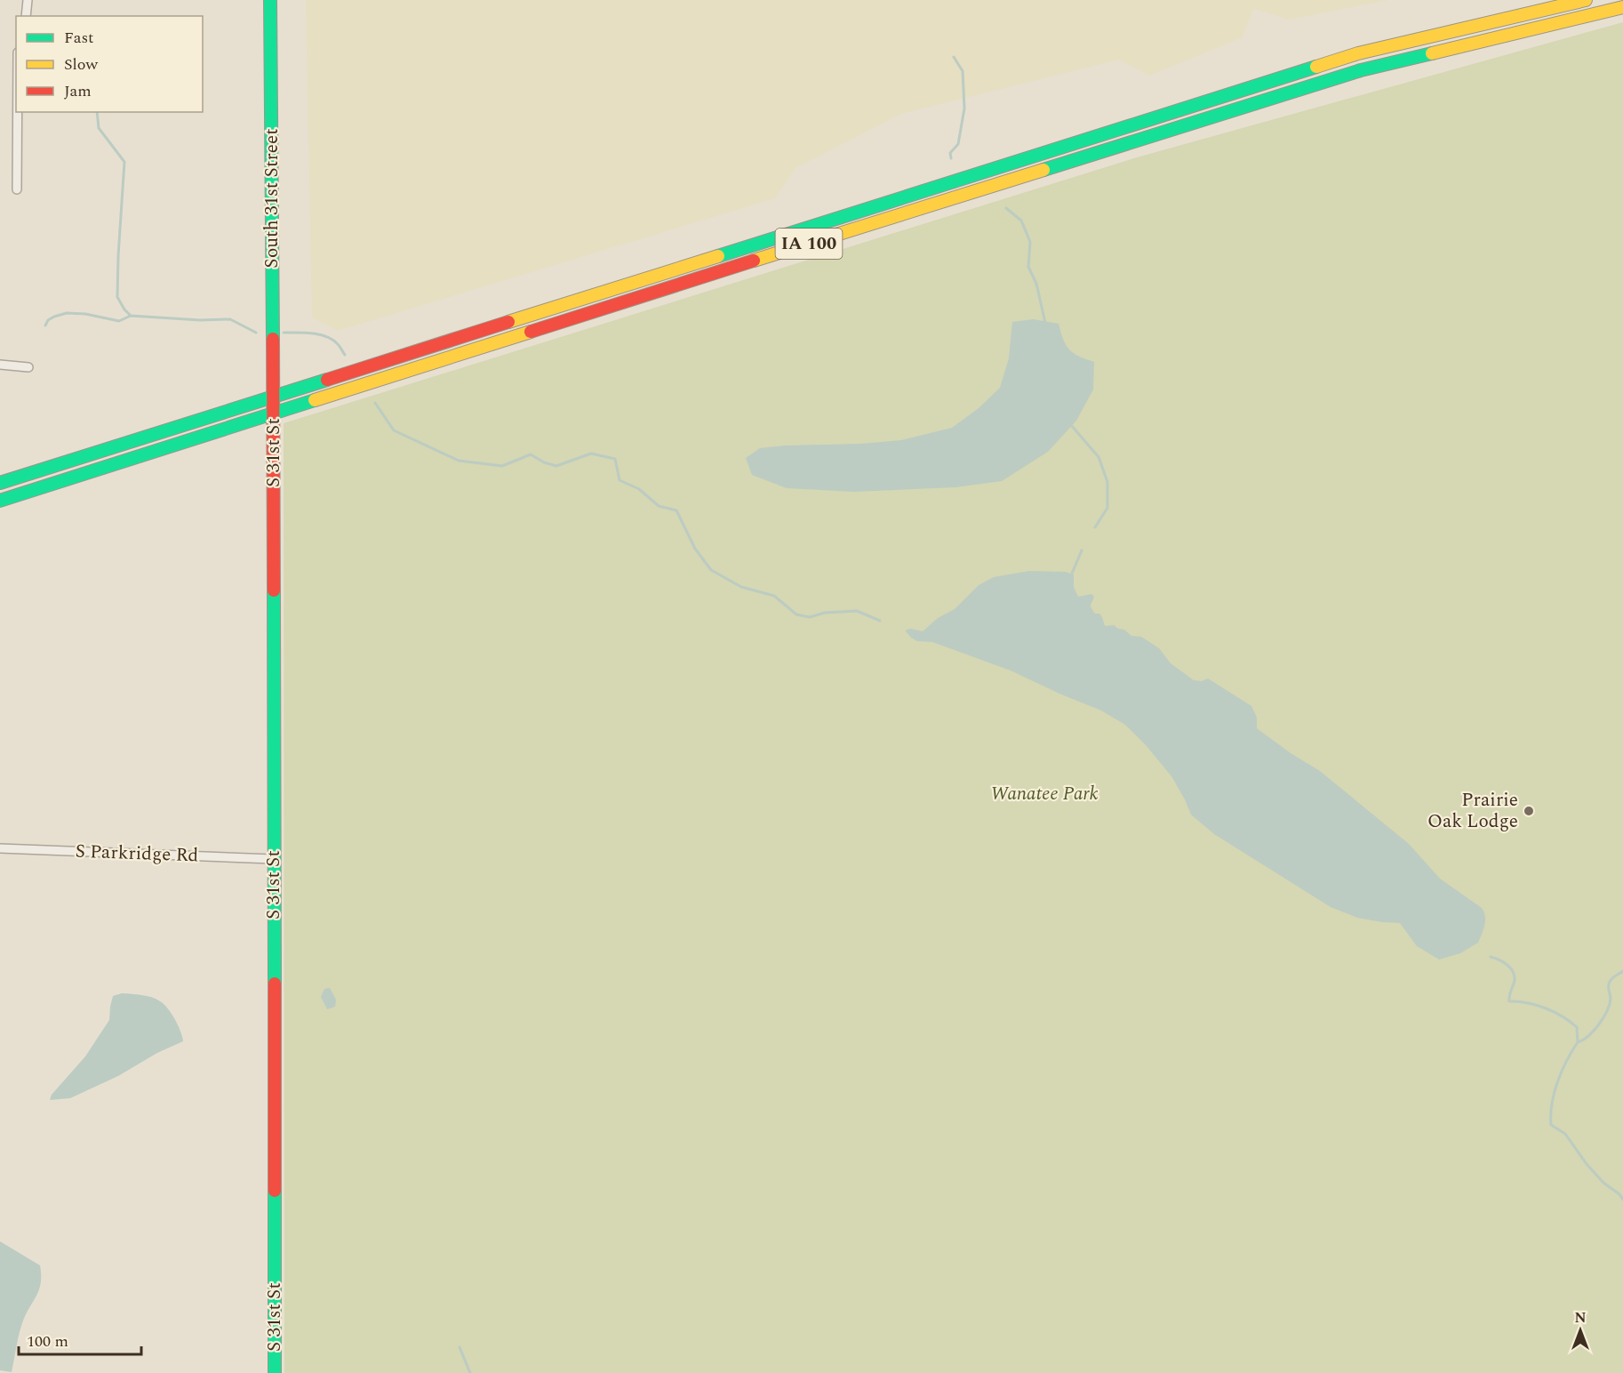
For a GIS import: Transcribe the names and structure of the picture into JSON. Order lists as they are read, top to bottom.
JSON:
{
  "streets": {
    "main road": ["South 31st Street", "IA 100", "S 31st St"],
    "street": ["S Parkridge Rd"]
  },
  "crossings": [
    ["South 31st Street", "IA 100"],
    ["South 31st Street", "S 31st St"],
    ["IA 100", "S 31st St"],
    ["S 31st St", "S Parkridge Rd"]
  ],
  "parks": ["Wanatee Park"],
  "places": ["Prairie Oak Lodge"],
  "legend": ["Fast", "Slow", "Jam"],
  "scale_bar": "100 m",
  "north": "top"
}
